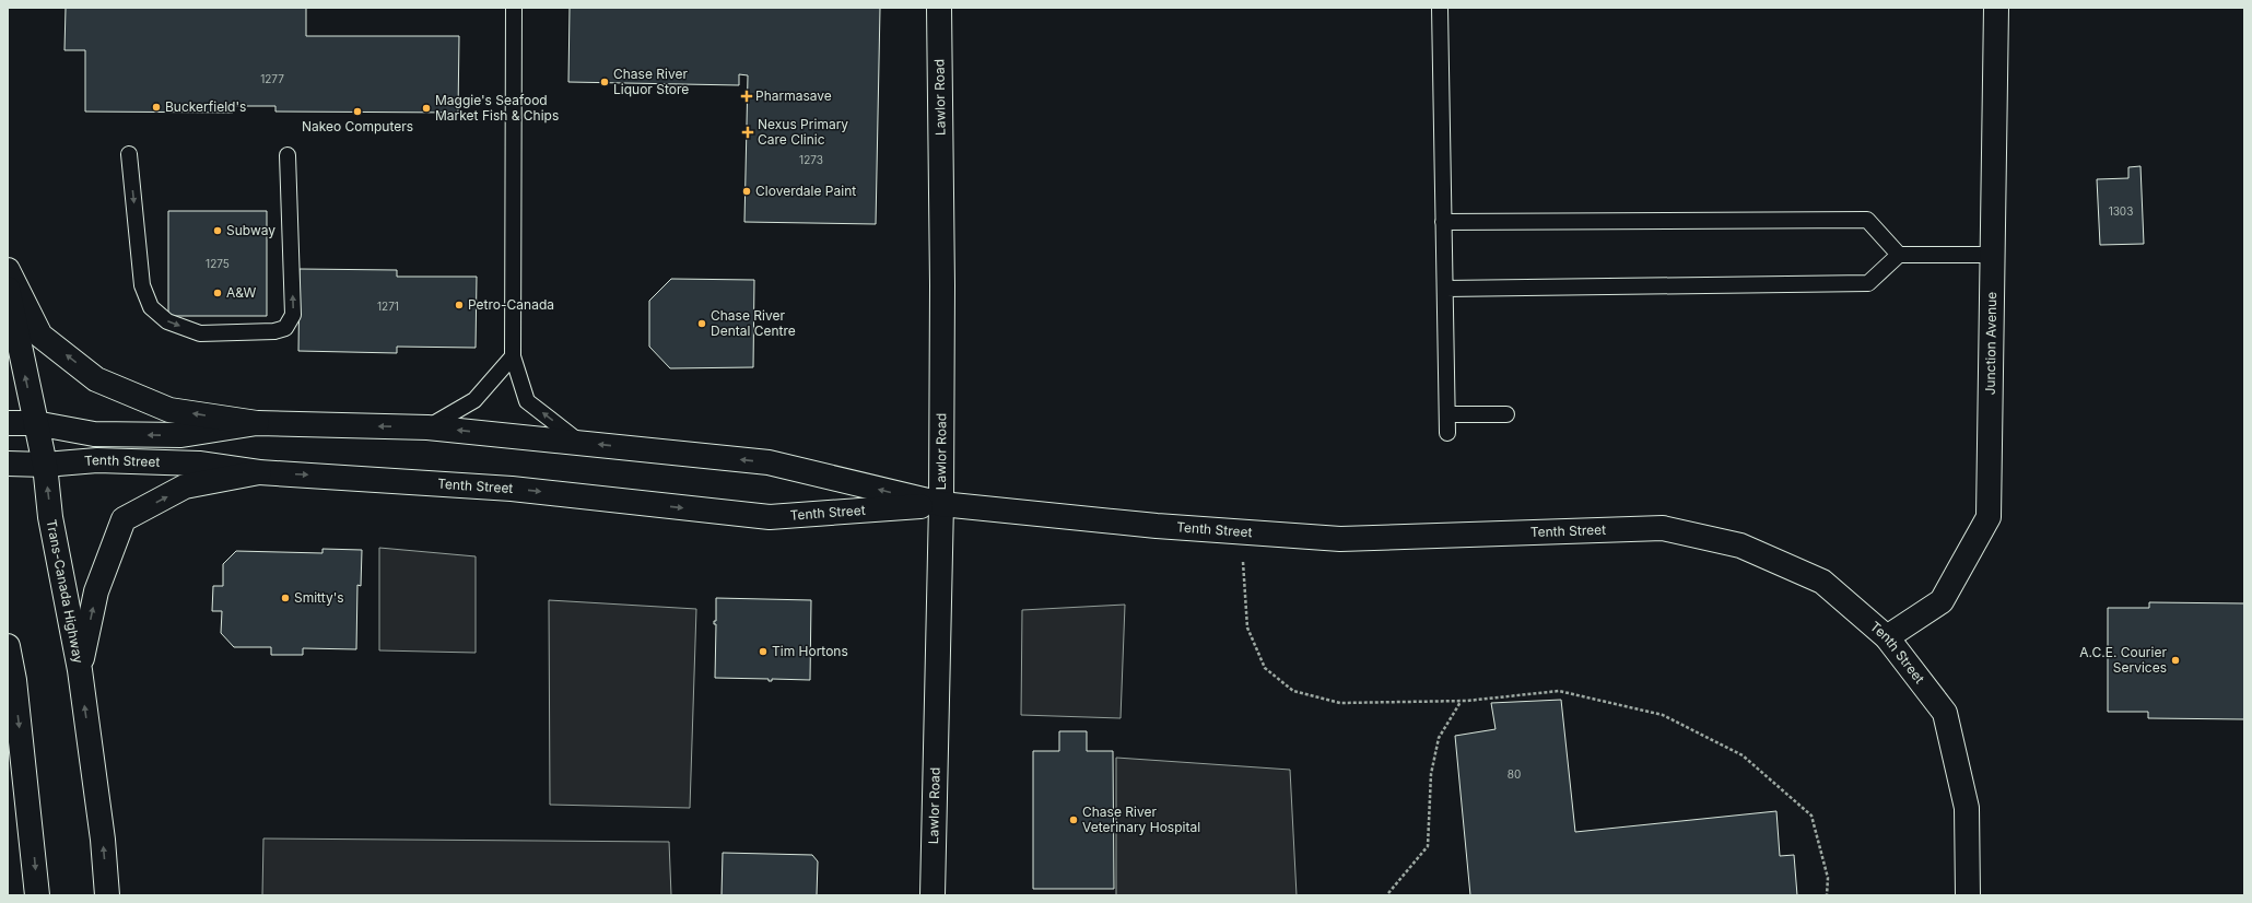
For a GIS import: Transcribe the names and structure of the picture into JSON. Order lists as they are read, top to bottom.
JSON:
{
  "streets": {
    "main road": [
      "Lawlor Road",
      "Junction Avenue",
      "Tenth Street",
      "Trans-Canada Highway"
    ]
  },
  "crossings": [
    ["Lawlor Road", "Tenth Street"],
    ["Junction Avenue", "Tenth Street"],
    ["Tenth Street", "Trans-Canada Highway"]
  ],
  "places": {
    "other": [
      "Chase River Liquor Store",
      "Buckerfield's",
      "Maggie's Seafood Market Fish & Chips",
      "Nakeo Computers",
      "Cloverdale Paint",
      "Subway",
      "A&W",
      "Petro-Canada",
      "Chase River Dental Centre",
      "Smitty's",
      "Tim Hortons",
      "A.C.E. Courier Services",
      "Chase River Veterinary Hospital"
    ],
    "health": ["Pharmasave", "Nexus Primary Care Clinic"]
  },
  "house_numbers": [
    "1277",
    "1273",
    "1303",
    "1275",
    "1271",
    "80"
  ]
}
